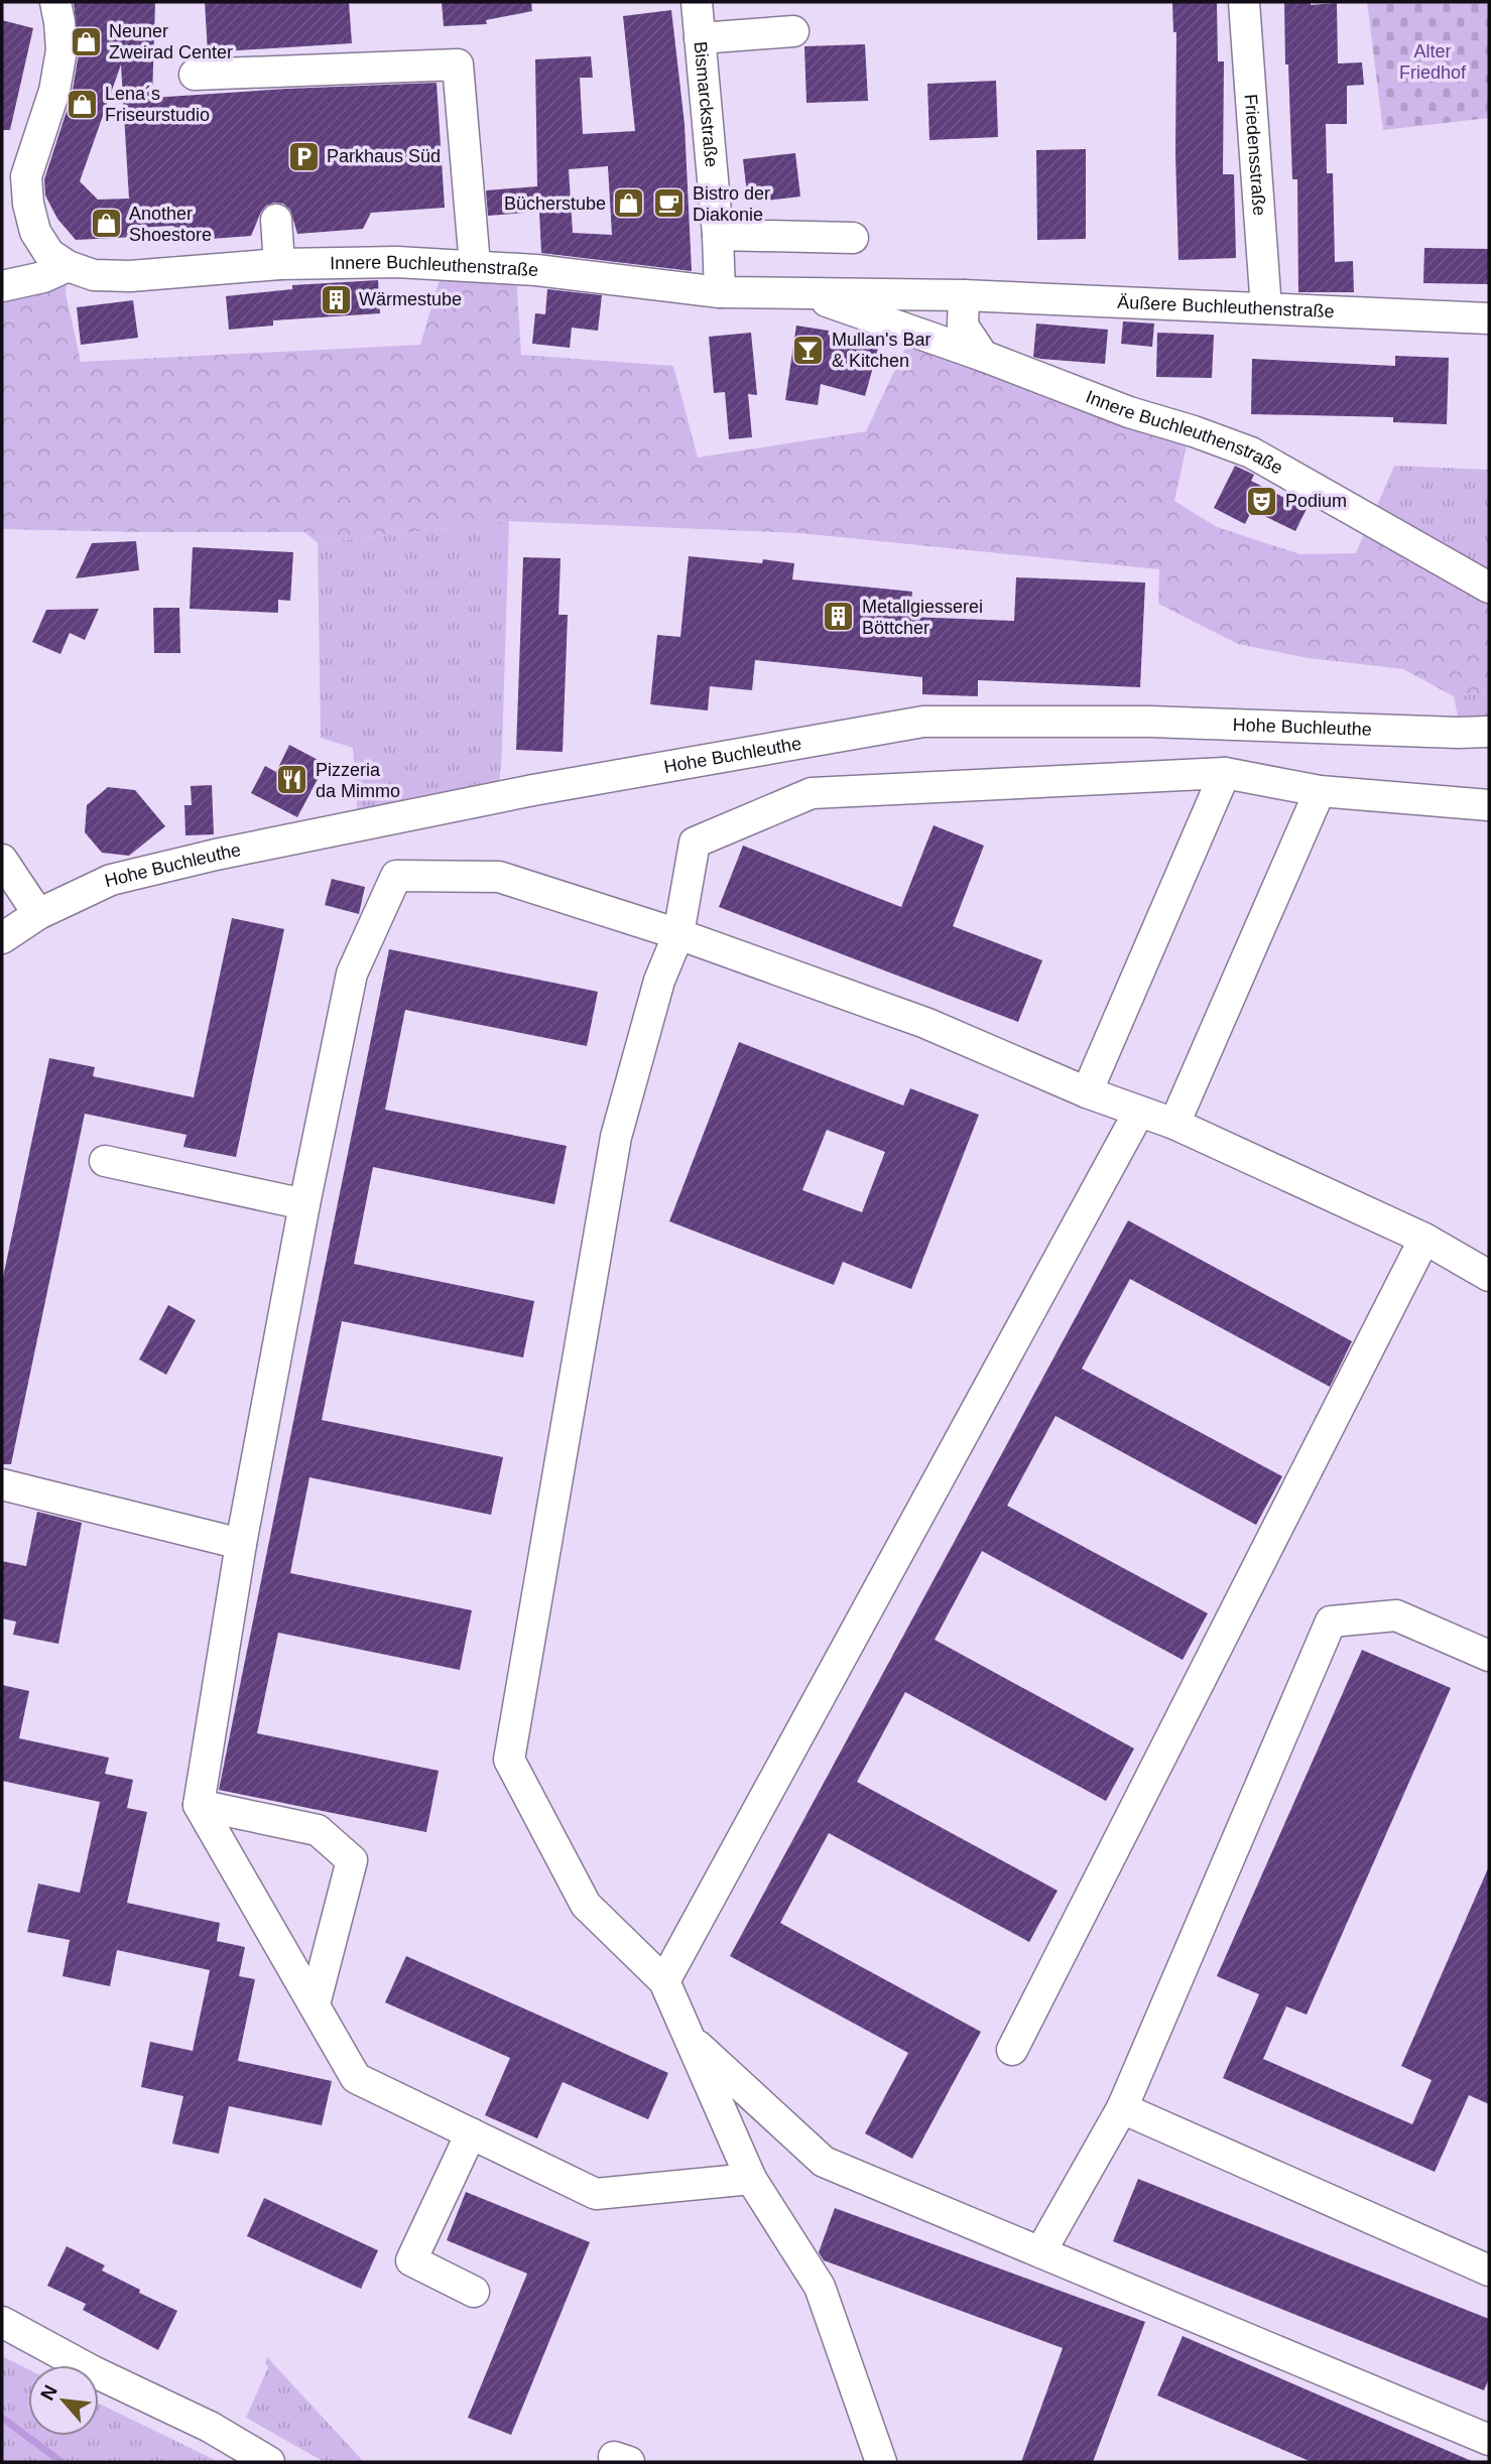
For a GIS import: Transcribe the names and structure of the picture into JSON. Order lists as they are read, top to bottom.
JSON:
{
  "streets": {
    "street": [
      "Bismarckstraße",
      "Friedensstraße",
      "Innere Buchleuthenstraße",
      "Äußere Buchleuthenstraße",
      "Hohe Buchleuthe"
    ]
  },
  "crossings": [
    ["Bismarckstraße", "Innere Buchleuthenstraße"],
    ["Friedensstraße", "Äußere Buchleuthenstraße"],
    ["Innere Buchleuthenstraße", "Äußere Buchleuthenstraße"]
  ],
  "parks": ["Alter Friedhof"],
  "places": {
    "shop": [
      "Neuner Zweirad Center",
      "Lena´s Friseurstudio",
      "Bücherstube",
      "Another Shoestore"
    ],
    "parking": ["Parkhaus Süd"],
    "cafe": ["Bistro der Diakonie"],
    "building": ["Wärmestube", "Metallgiesserei Böttcher"],
    "bar": ["Mullan's Bar & Kitchen"],
    "theatre": ["Podium"],
    "restaurant": ["Pizzeria da Mimmo"]
  },
  "north": "top left"
}
